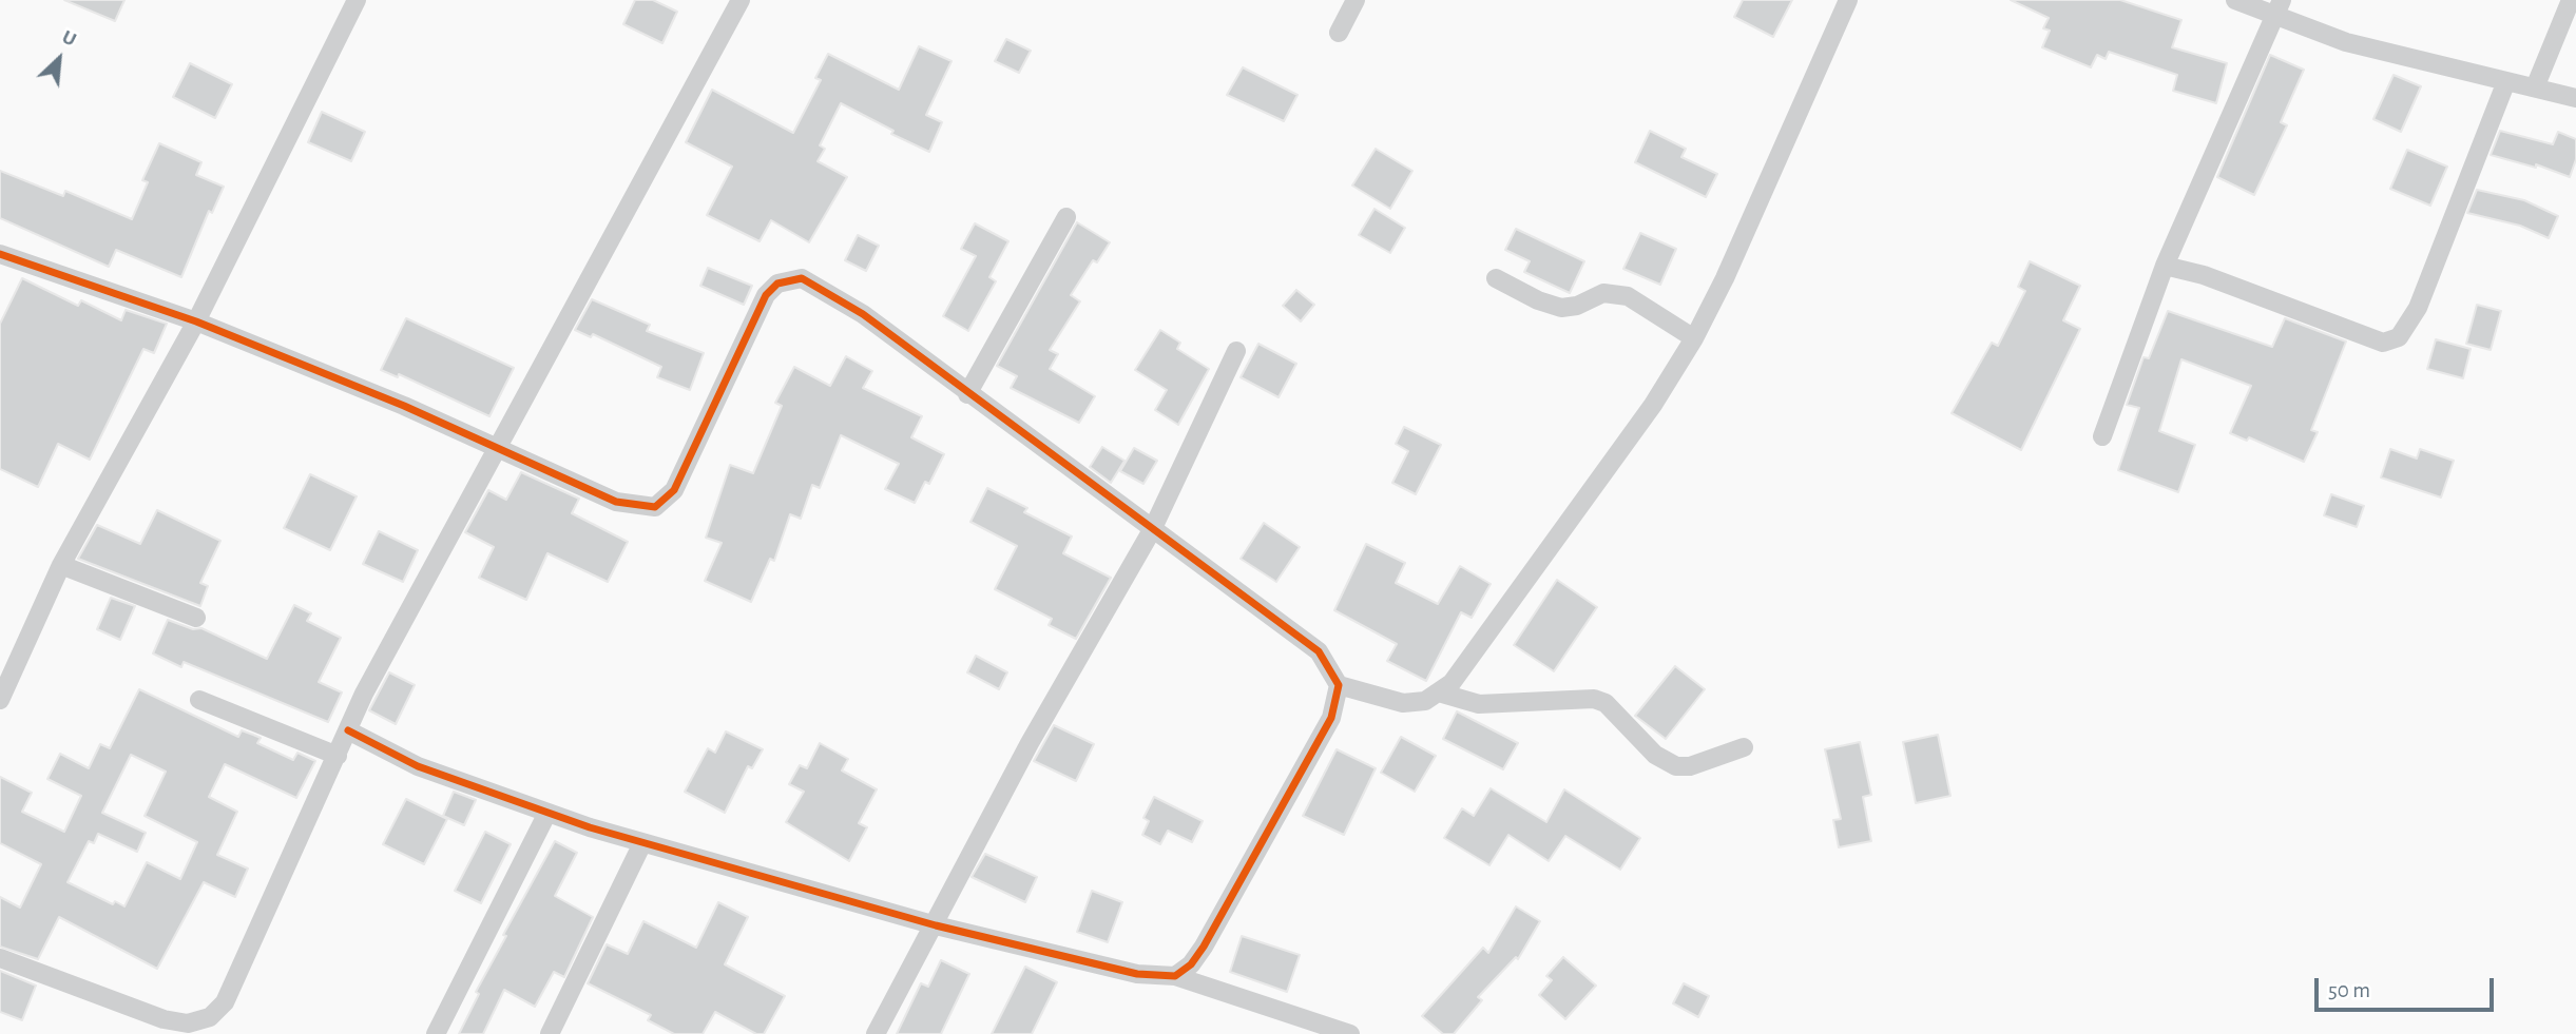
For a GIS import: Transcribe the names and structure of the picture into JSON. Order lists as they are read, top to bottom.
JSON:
{
  "scale_bar": "50 m",
  "north": "top right"
}
